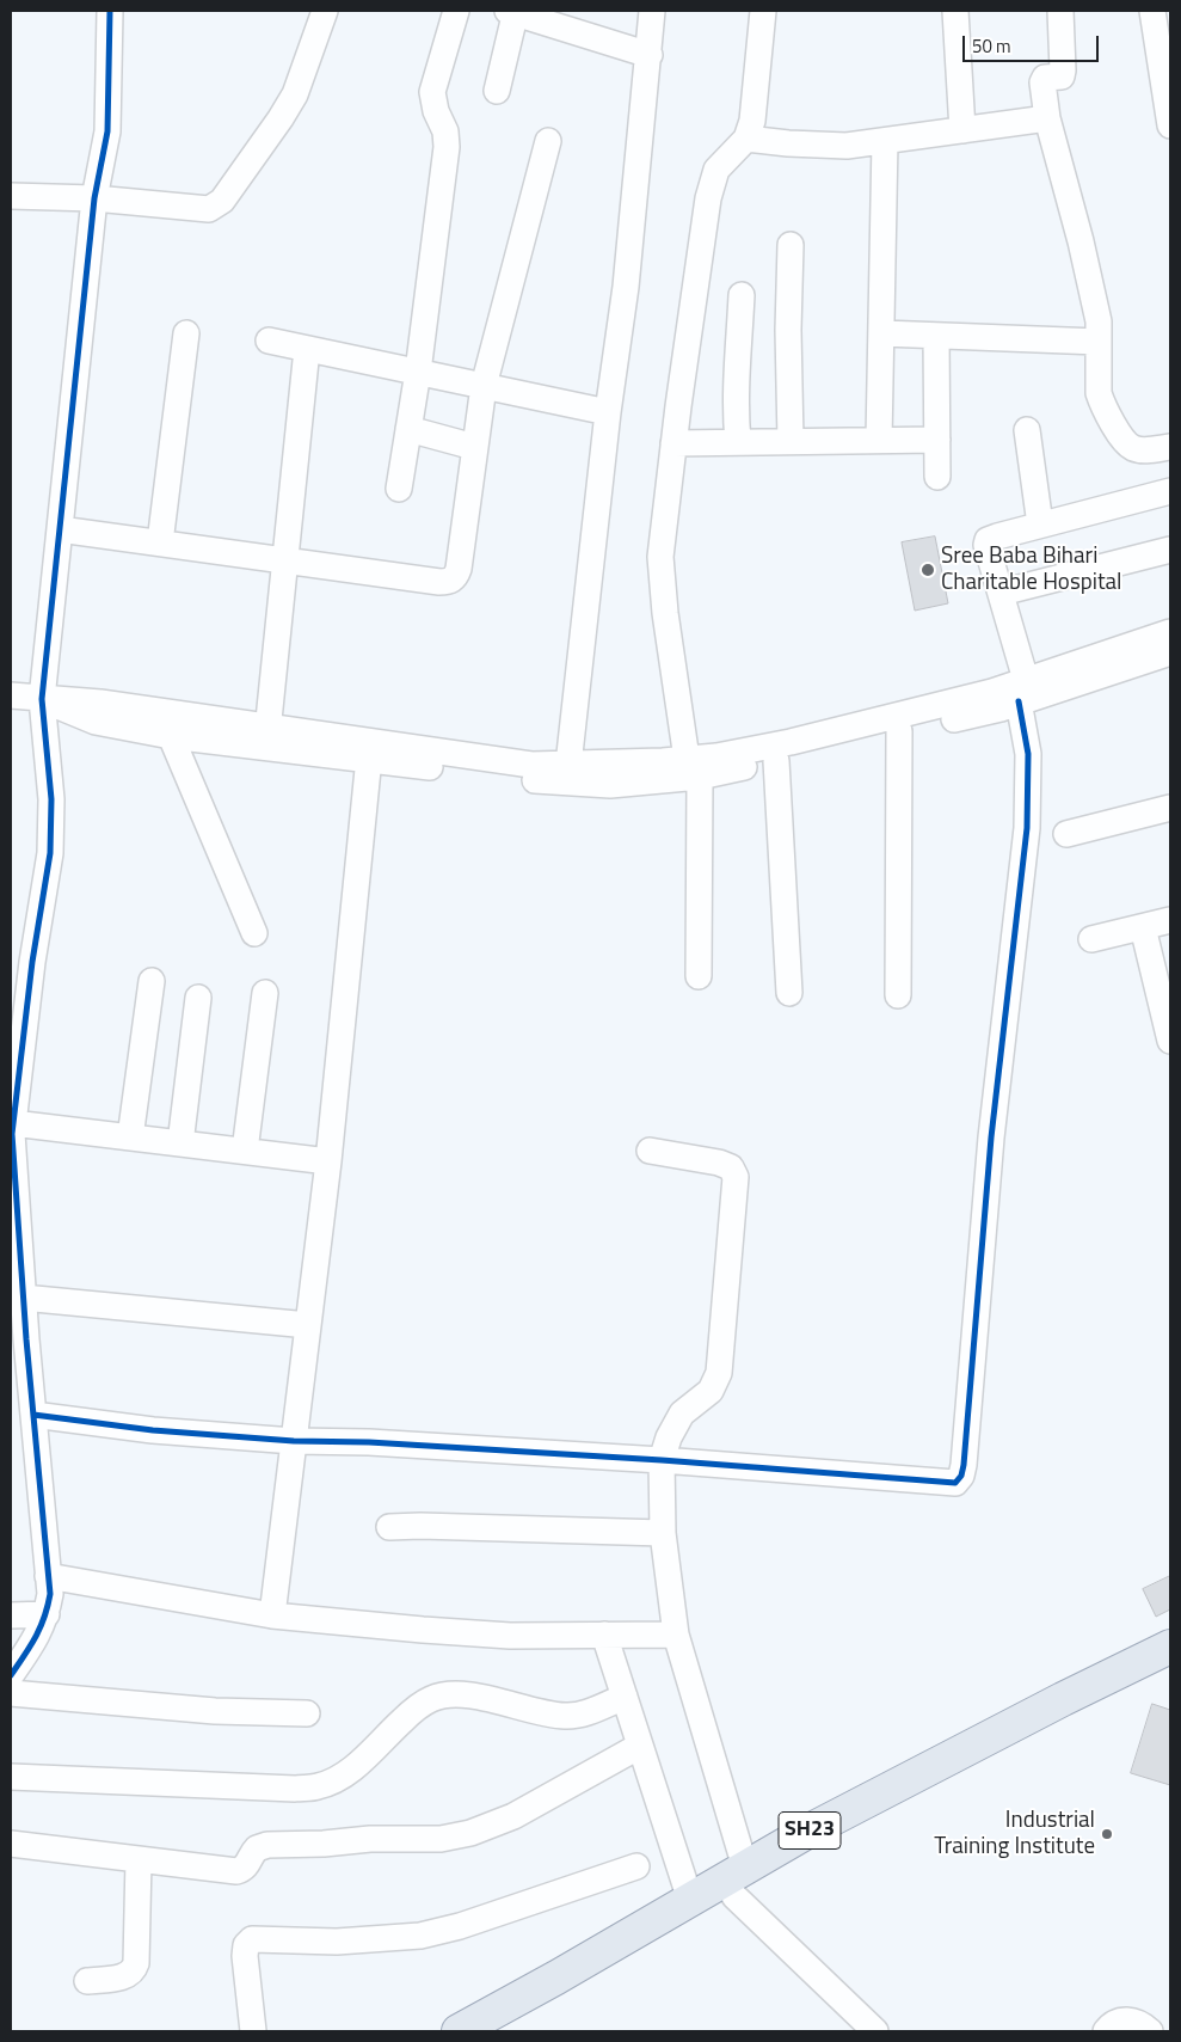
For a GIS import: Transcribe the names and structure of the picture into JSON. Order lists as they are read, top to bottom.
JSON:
{
  "streets": {
    "main road": ["SH23"]
  },
  "places": ["Sree Baba Bihari Charitable Hospital", "Industrial Training Institute"],
  "scale_bar": "50 m"
}
